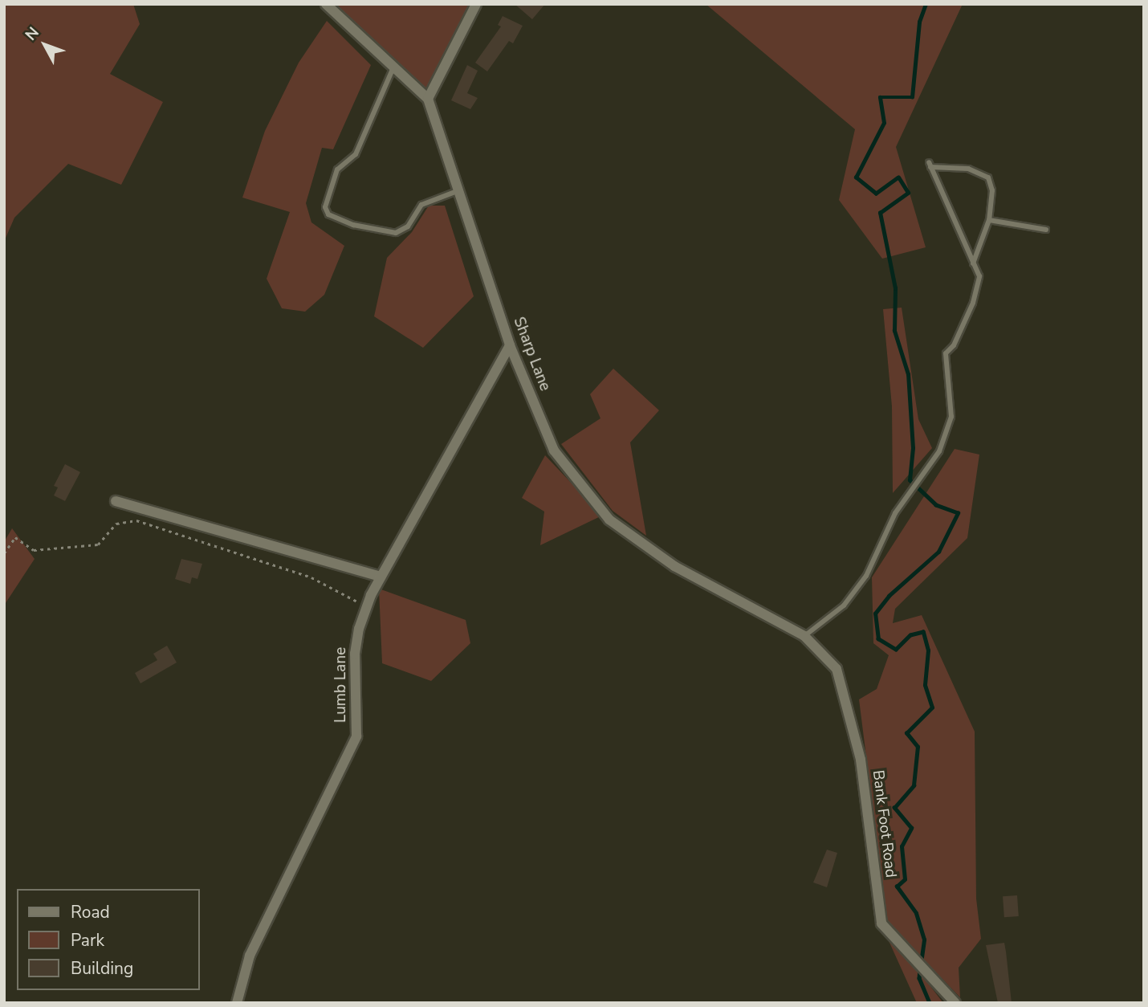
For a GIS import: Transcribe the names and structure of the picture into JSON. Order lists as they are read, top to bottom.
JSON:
{
  "streets": {
    "street": ["Sharp Lane", "Lumb Lane", "Bank Foot Road"]
  },
  "crossings": [
    ["Sharp Lane", "Lumb Lane"],
    ["Sharp Lane", "Bank Foot Road"]
  ],
  "legend": ["Road", "Park", "Building"],
  "north": "top left"
}
